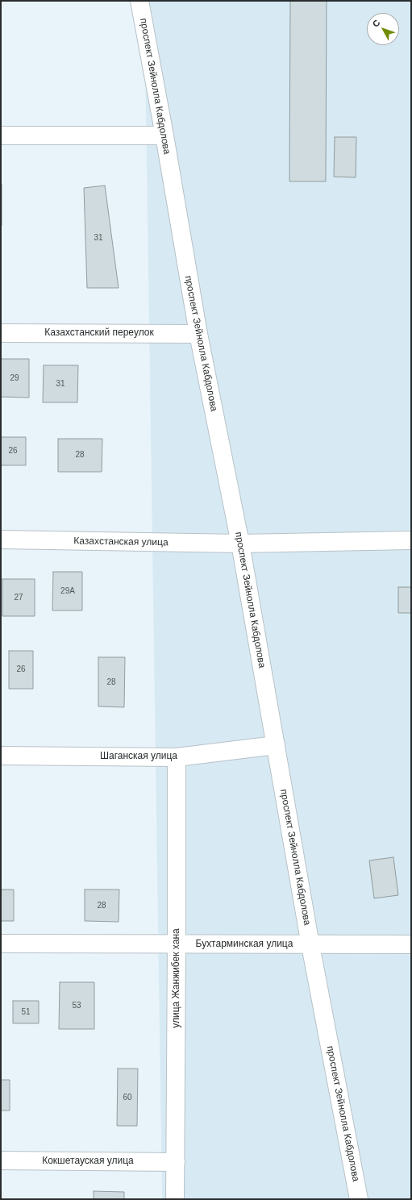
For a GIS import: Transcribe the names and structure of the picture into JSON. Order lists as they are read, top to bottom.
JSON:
{
  "streets": {
    "street": [
      "проспект Зейнолла Кабдолова",
      "Казахстанский переулок",
      "Казахстанская улица",
      "Шаганская улица",
      "Бухтарминская улица",
      "улица Жанжибек хана",
      "Кокшетауская улица"
    ]
  },
  "crossings": [
    ["проспект Зейнолла Кабдолова", "Казахстанский переулок"],
    ["проспект Зейнолла Кабдолова", "Казахстанская улица"],
    ["проспект Зейнолла Кабдолова", "Шаганская улица"],
    ["проспект Зейнолла Кабдолова", "Бухтарминская улица"],
    ["Шаганская улица", "улица Жанжибек хана"],
    ["Бухтарминская улица", "улица Жанжибек хана"],
    ["улица Жанжибек хана", "Кокшетауская улица"]
  ],
  "house_numbers": [
    "31",
    "29",
    "31",
    "26",
    "28",
    "29А",
    "27",
    "26",
    "28",
    "28",
    "53",
    "51",
    "60"
  ],
  "north": "top left"
}
